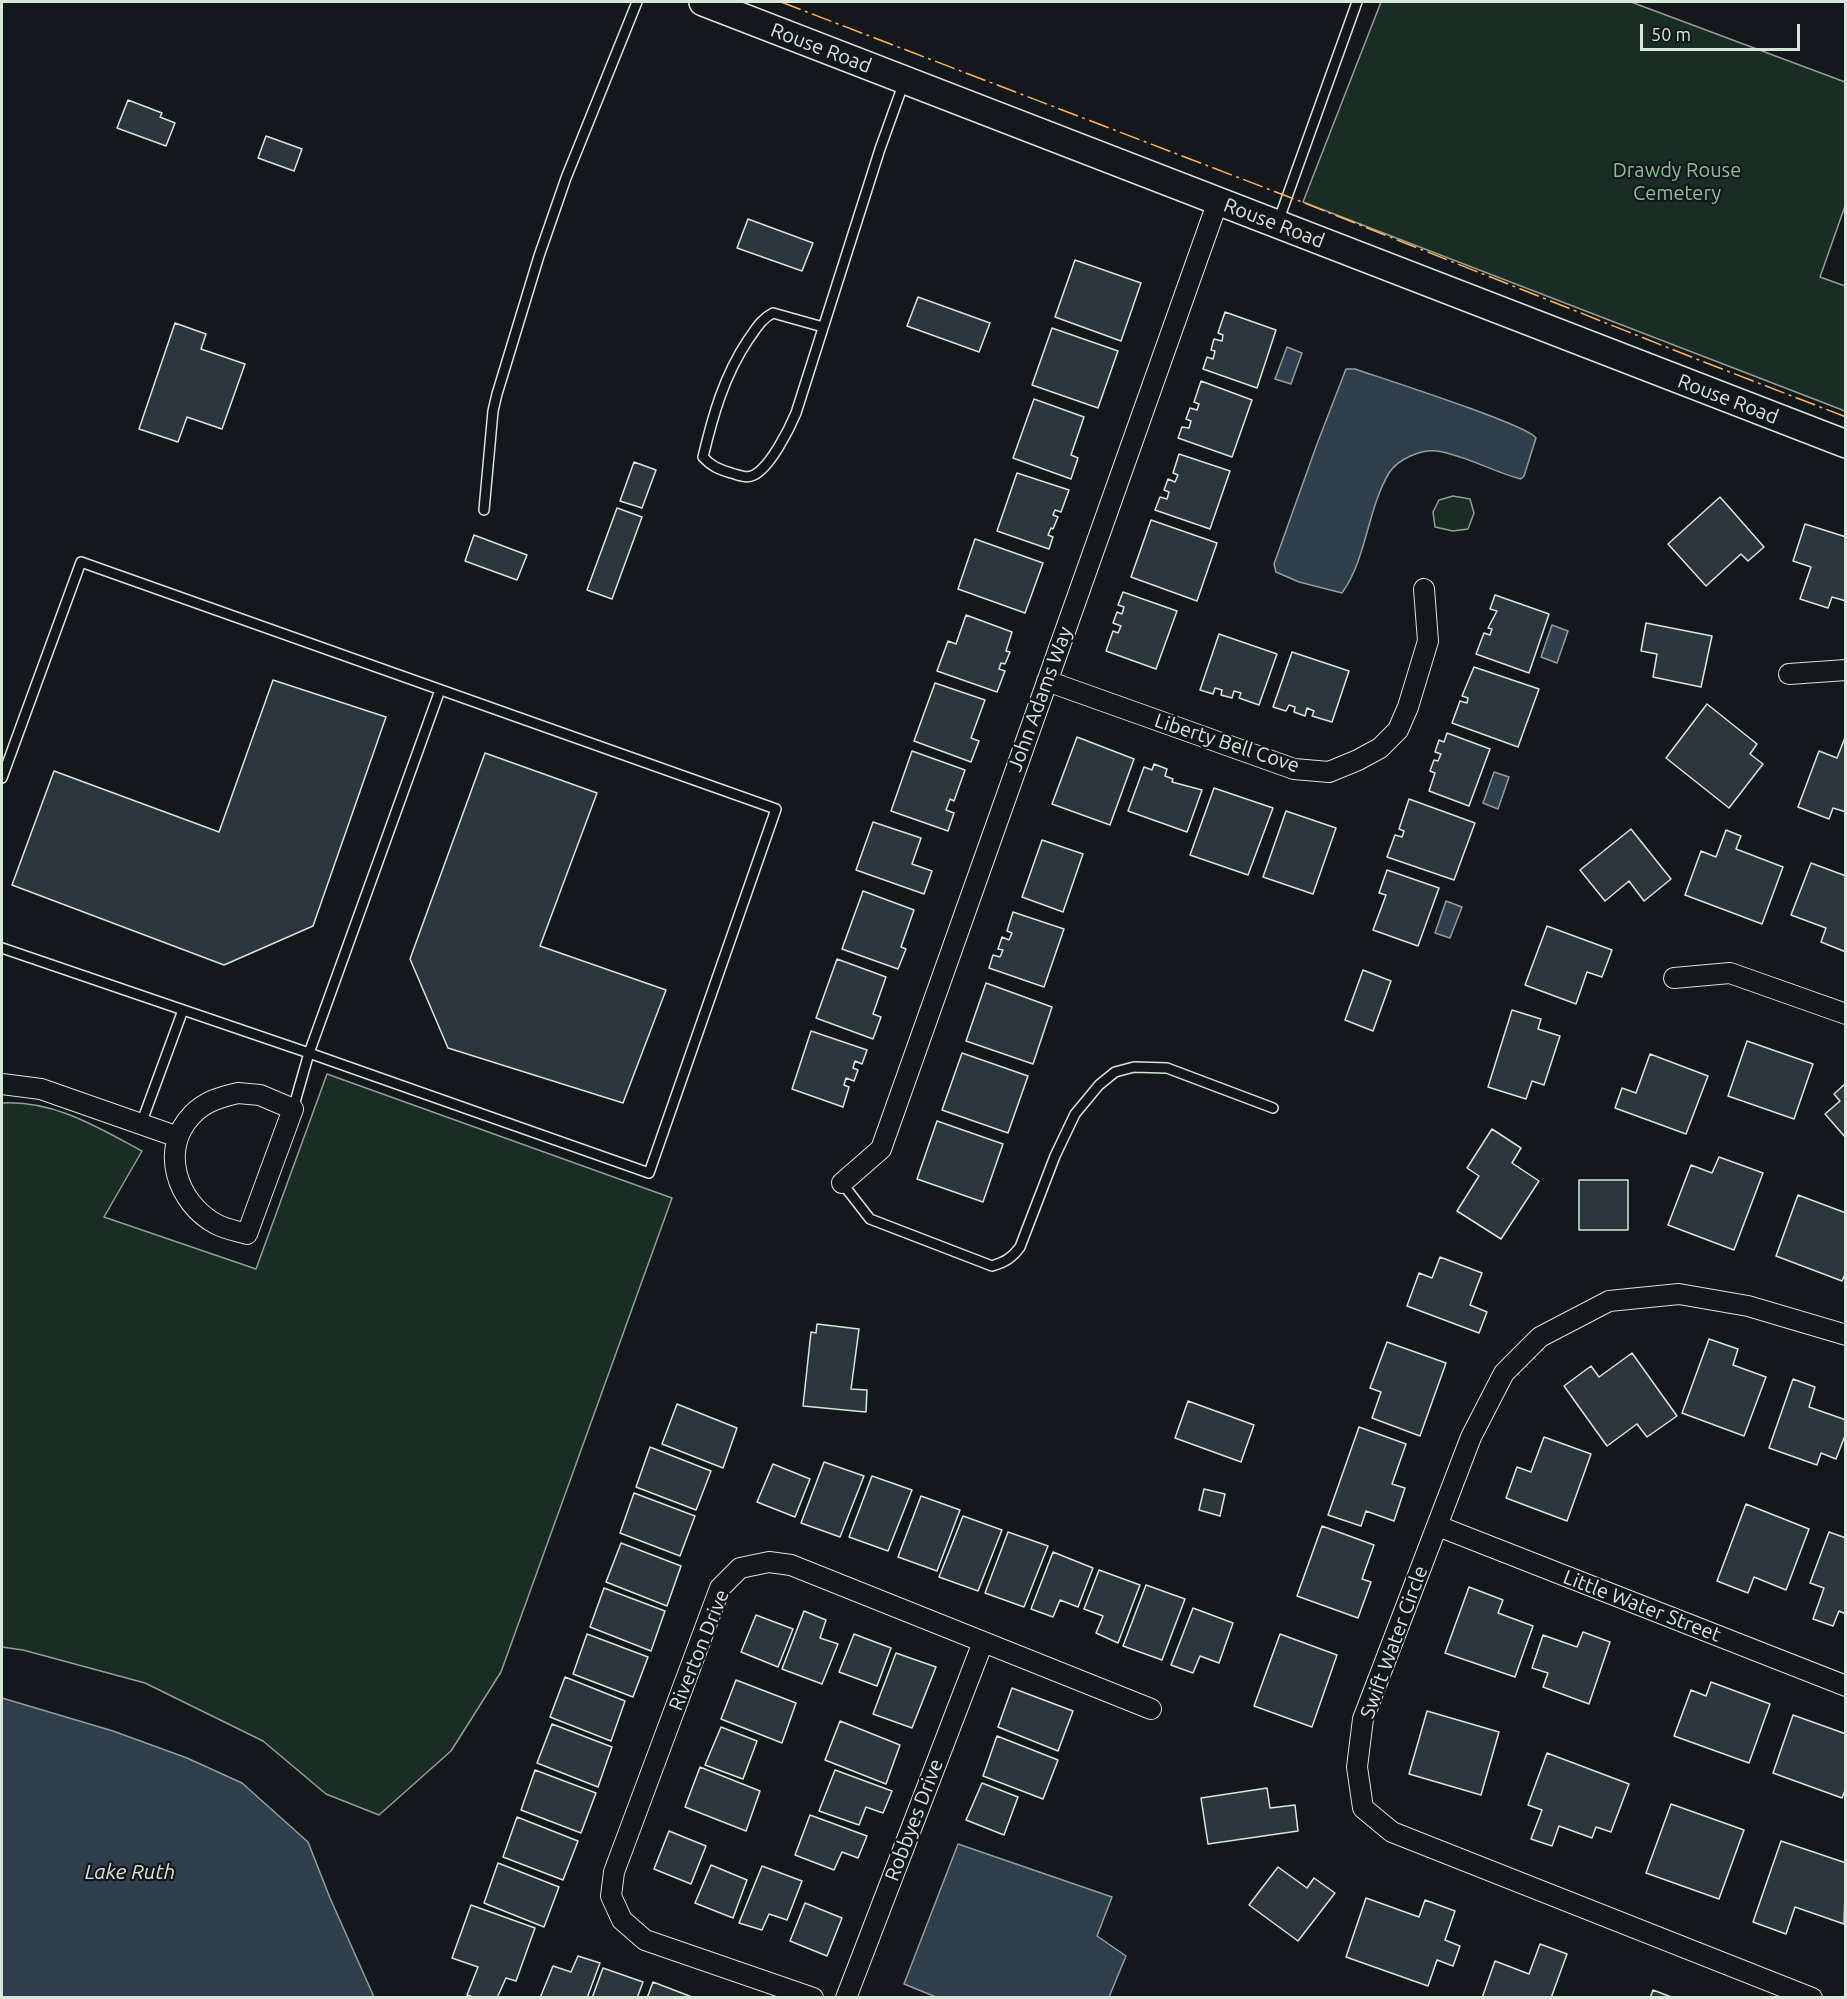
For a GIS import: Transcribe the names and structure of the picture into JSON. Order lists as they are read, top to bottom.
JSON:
{
  "streets": {
    "street": [
      "Rouse Road",
      "John Adams Way",
      "Liberty Bell Cove",
      "Little Water Street",
      "Swift Water Circle",
      "Riverton Drive",
      "Robbyes Drive"
    ]
  },
  "crossings": [
    ["Rouse Road", "John Adams Way"],
    ["John Adams Way", "Liberty Bell Cove"],
    ["Little Water Street", "Swift Water Circle"],
    ["Riverton Drive", "Robbyes Drive"]
  ],
  "water": ["Lake Ruth"],
  "parks": ["Drawdy Rouse Cemetery"],
  "scale_bar": "50 m"
}
